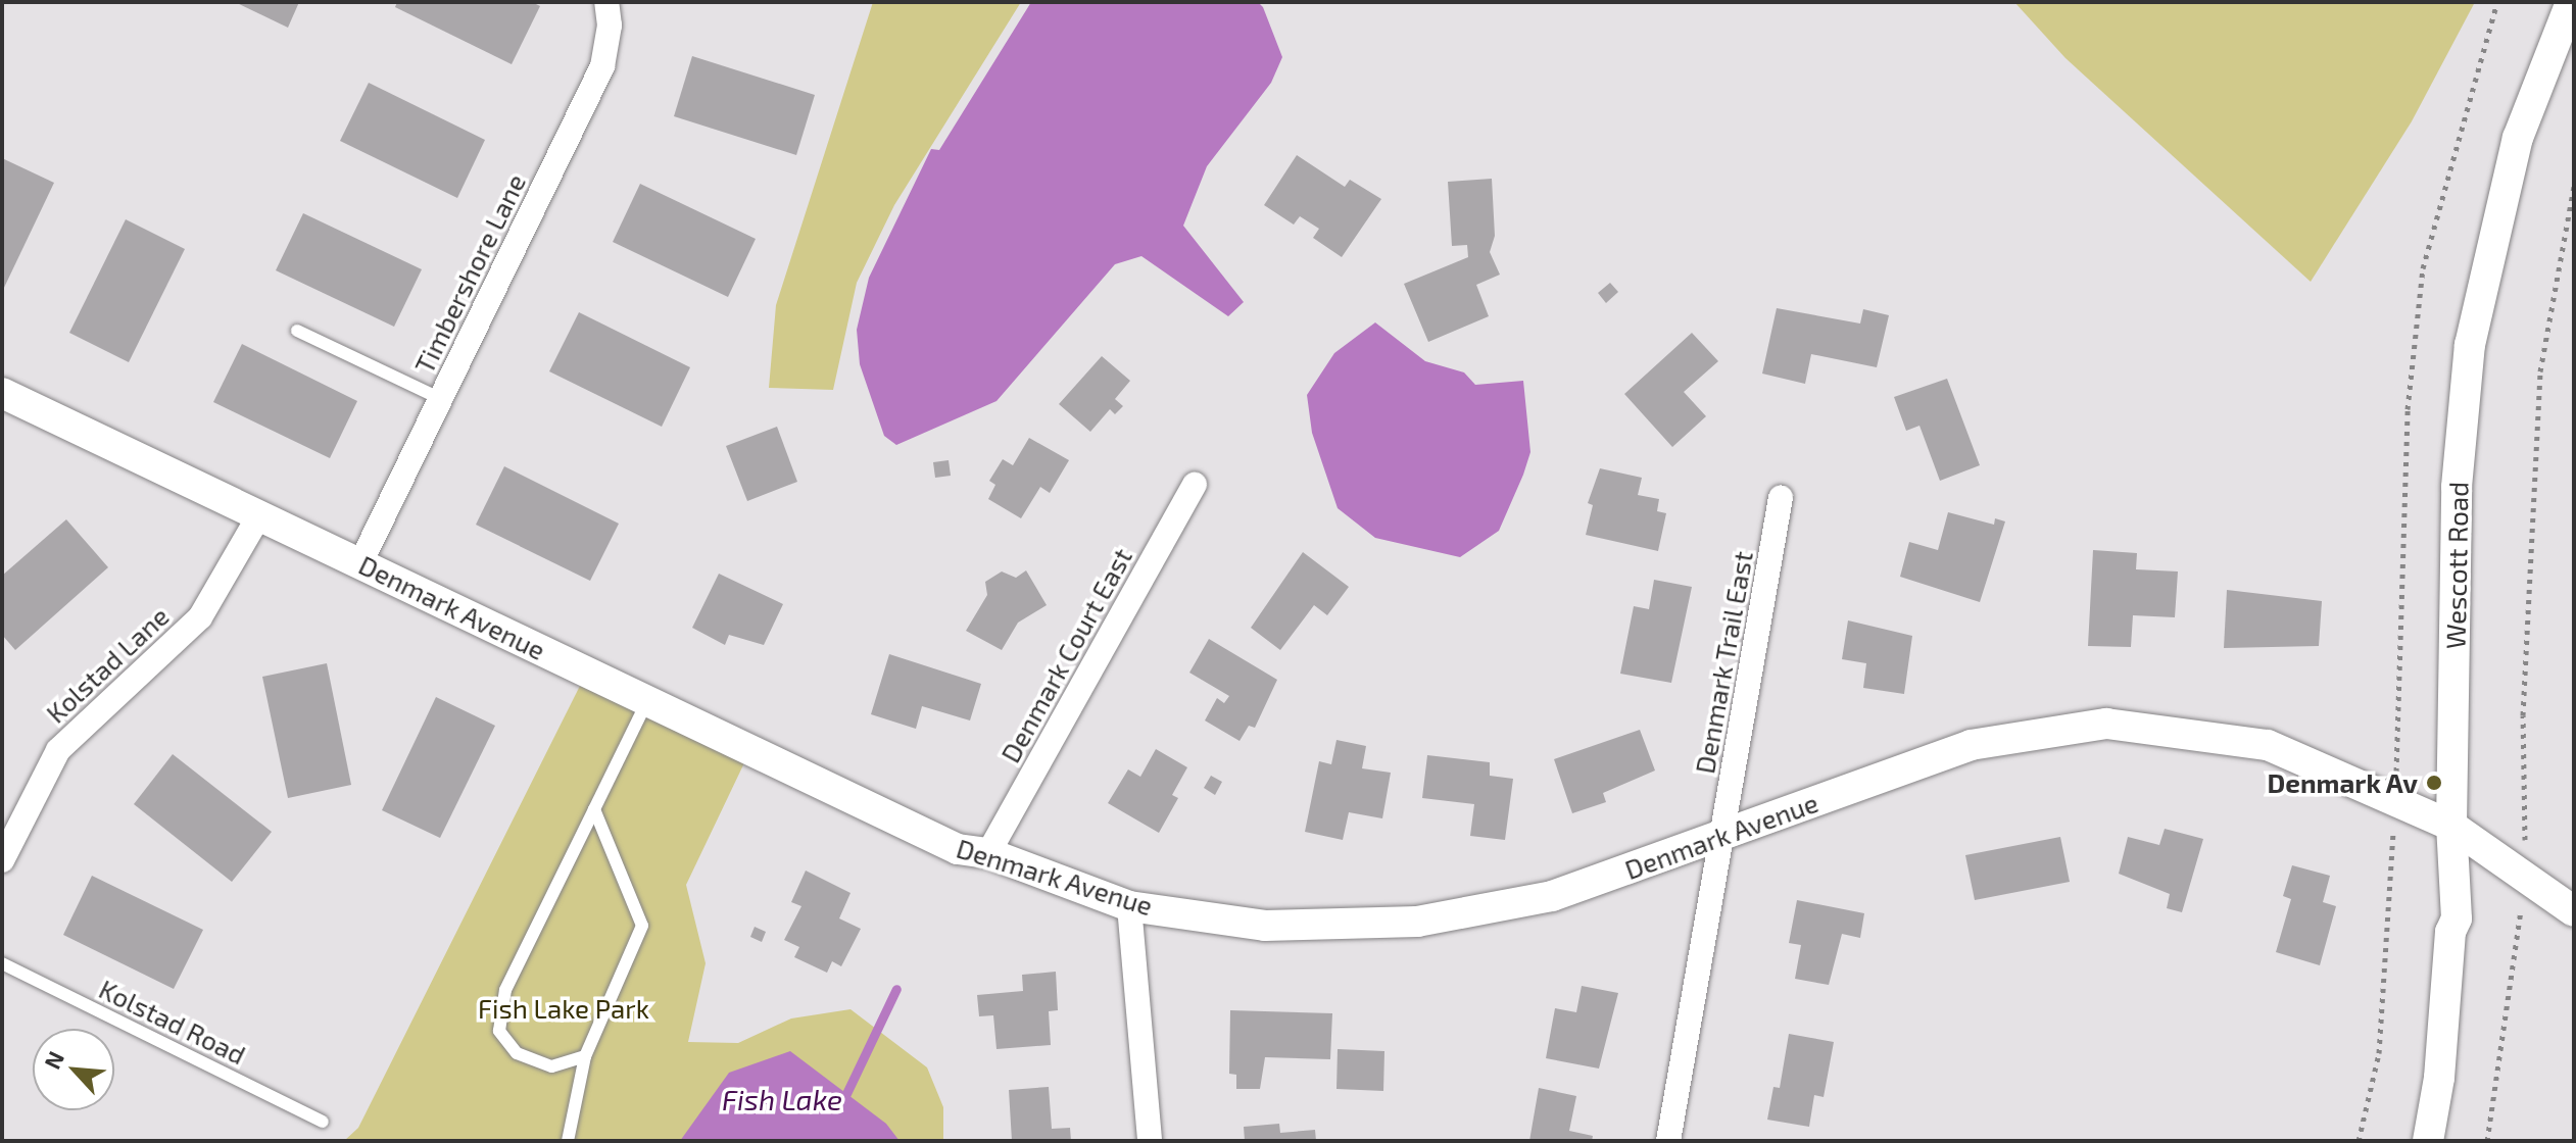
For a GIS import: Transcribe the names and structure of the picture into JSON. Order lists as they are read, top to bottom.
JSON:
{
  "streets": {
    "street": [
      "Timbershore Lane",
      "Wescott Road",
      "Denmark Avenue",
      "Denmark Court East",
      "Denmark Trail East",
      "Kolstad Lane"
    ],
    "lane": ["Kolstad Road"]
  },
  "crossings": [
    ["Timbershore Lane", "Denmark Avenue"],
    ["Wescott Road", "Denmark Avenue"],
    ["Denmark Avenue", "Denmark Court East"],
    ["Denmark Avenue", "Denmark Trail East"],
    ["Denmark Avenue", "Kolstad Lane"]
  ],
  "water": ["Fish Lake"],
  "parks": ["Fish Lake Park"],
  "places": ["Denmark Av"],
  "north": "top left"
}
